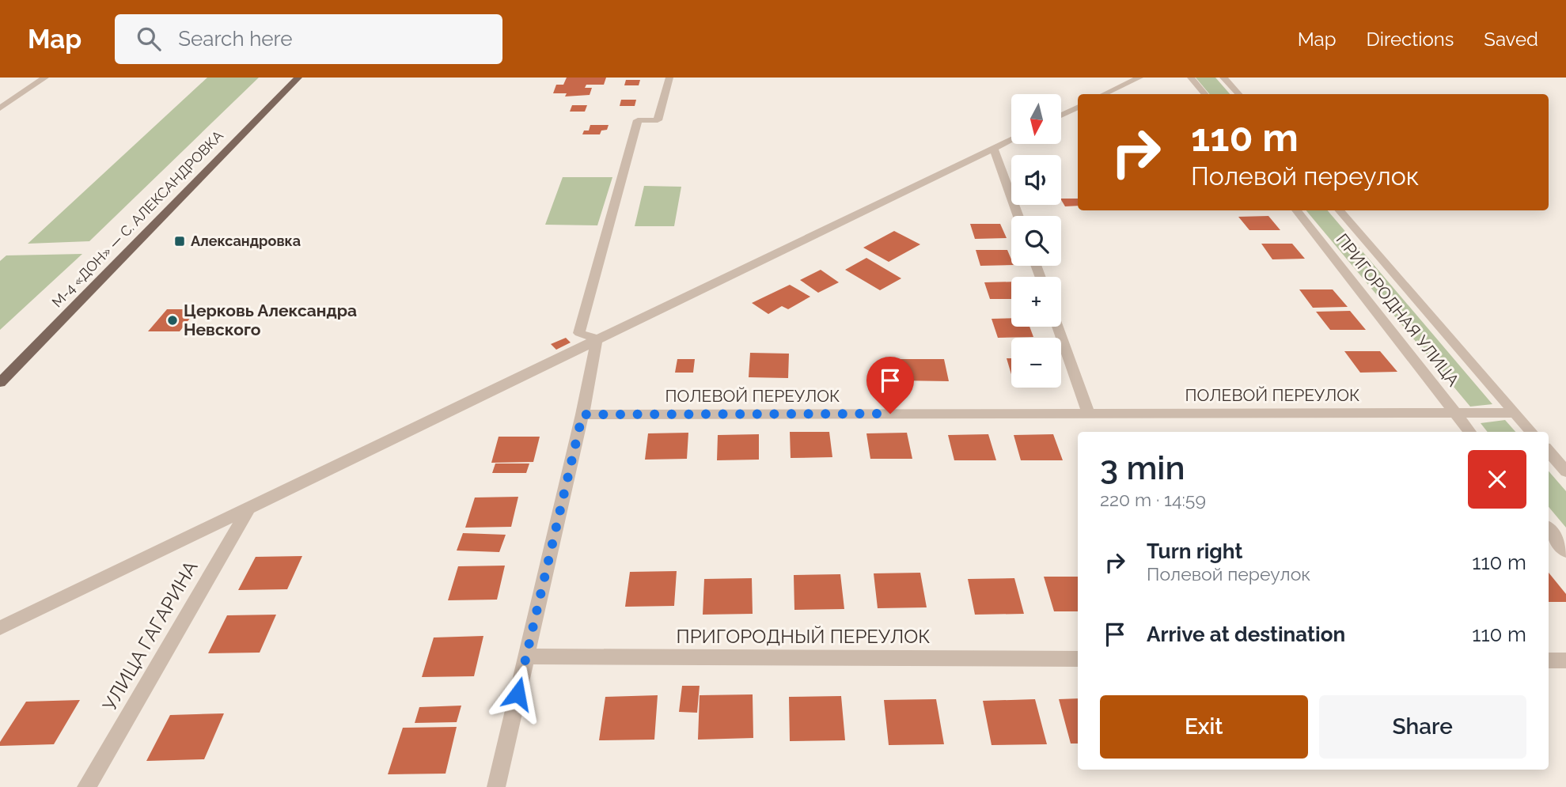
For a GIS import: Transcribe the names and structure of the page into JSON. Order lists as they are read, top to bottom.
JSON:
{
  "streets": {
    "main road": ["М-4 «ДОН» — С. АЛЕКСАНДРОВКА"],
    "street": [
      "ПРИГОРОДНАЯ УЛИЦА",
      "ПОЛЕВОЙ ПЕРЕУЛОК",
      "УЛИЦА ГАГАРИНА",
      "ПРИГОРОДНЫЙ ПЕРЕУЛОК"
    ]
  },
  "crossings": [
    ["ПРИГОРОДНАЯ УЛИЦА", "ПОЛЕВОЙ ПЕРЕУЛОК"]
  ],
  "places": {
    "transit": ["Александровка"],
    "other": ["Церковь Александра Невского"]
  },
  "north": "bottom",
  "page": {
    "header": "Map",
    "search": "Search here",
    "nav": ["Map", "Directions", "Saved"],
    "map_buttons": ["+", "−"],
    "turn": ["110 m", "Полевой переулок"],
    "heading": ["3 min", "220 m · 14:59"],
    "list": [
      {
        "name": "Turn right",
        "note": "Полевой переулок",
        "value": "110 m"
      },
      {
        "name": "Arrive at destination",
        "value": "110 m"
      }
    ],
    "buttons": ["Exit", "Share"]
  }
}
